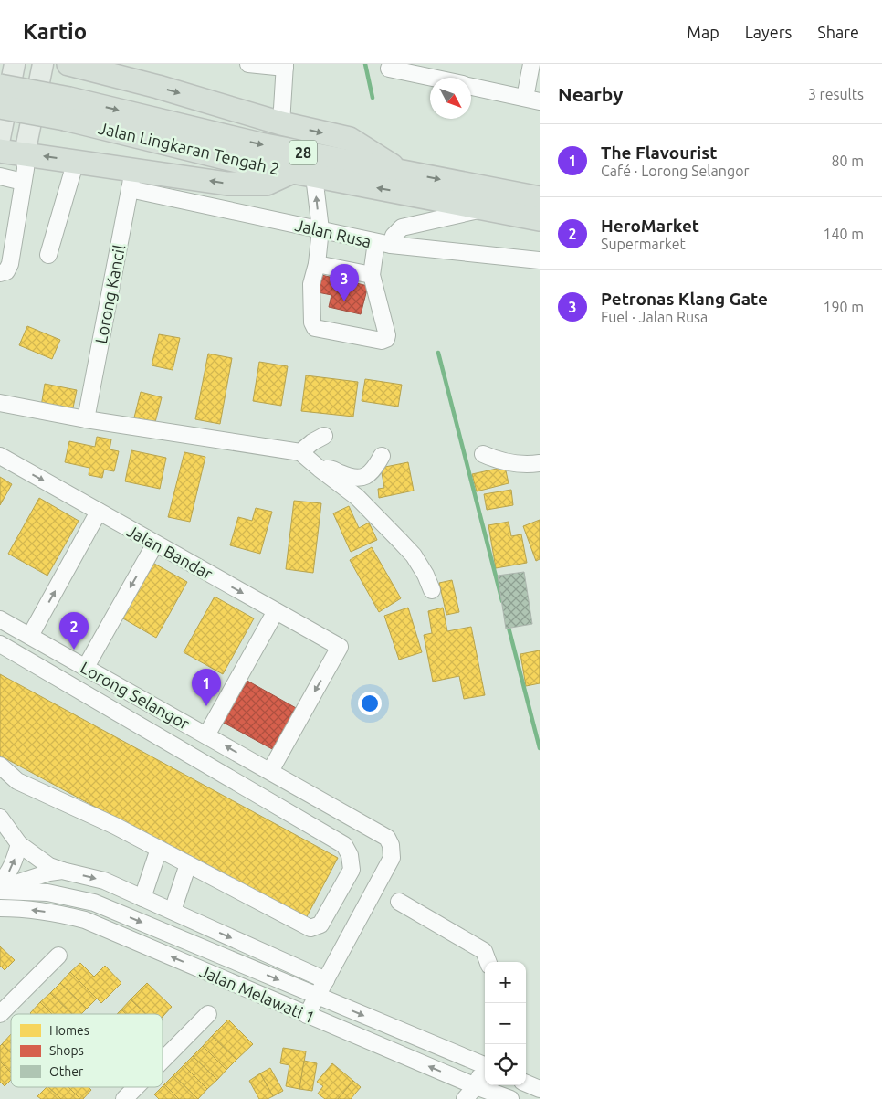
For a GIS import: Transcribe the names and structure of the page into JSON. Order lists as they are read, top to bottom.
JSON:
{
  "streets": {
    "highway": ["Jalan Lingkaran Tengah 2", "28"],
    "street": [
      "Jalan Rusa",
      "Lorong Kancil",
      "Jalan Bandar",
      "Lorong Selangor",
      "Jalan Melawati 1"
    ]
  },
  "crossings": [
    ["Jalan Rusa", "Lorong Kancil"],
    ["Jalan Bandar", "Lorong Selangor"],
    ["Lorong Selangor", "Jalan Melawati 1"]
  ],
  "legend": ["Homes", "Shops", "Other"],
  "north": "bottom right",
  "page": {
    "header": "Kartio",
    "nav": ["Map", "Layers", "Share"],
    "heading": ["Nearby", "3 results"],
    "list": [
      {
        "mark": "1",
        "name": "The Flavourist",
        "note": "Café · Lorong Selangor",
        "value": "80 m"
      },
      {
        "mark": "2",
        "name": "HeroMarket",
        "note": "Supermarket",
        "value": "140 m"
      },
      {
        "mark": "3",
        "name": "Petronas Klang Gate",
        "note": "Fuel · Jalan Rusa",
        "value": "190 m"
      }
    ],
    "pins": ["3", "2", "1"],
    "map_buttons": ["+", "−"]
  }
}
